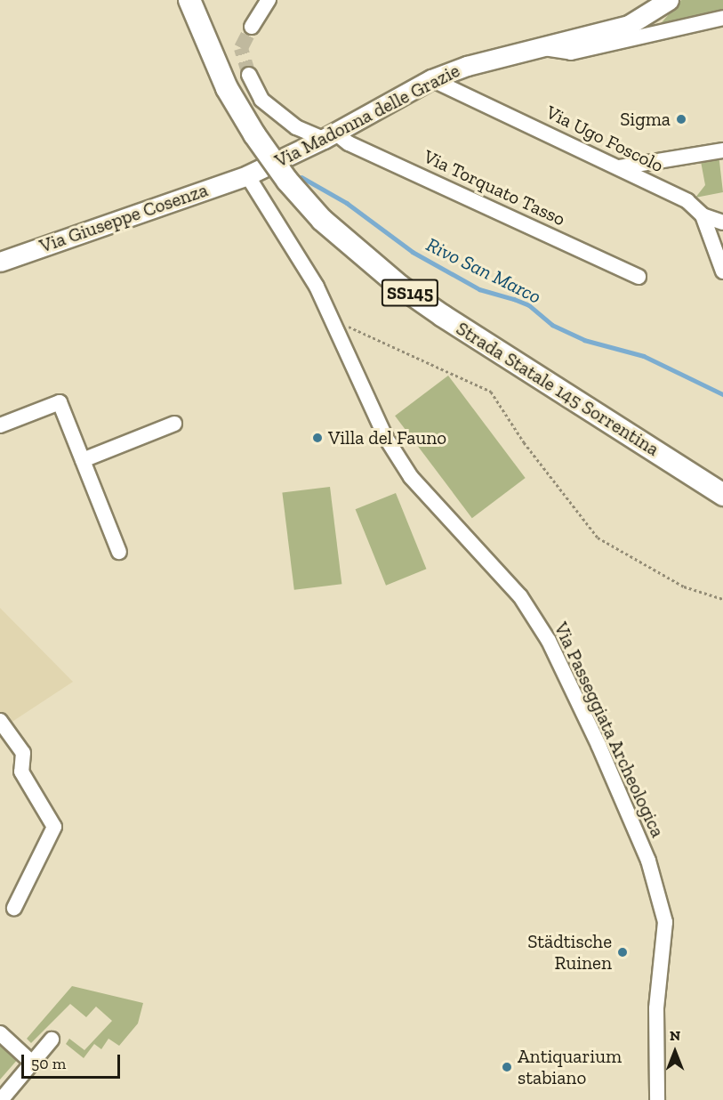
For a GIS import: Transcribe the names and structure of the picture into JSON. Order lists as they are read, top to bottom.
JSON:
{
  "streets": {
    "highway": ["SS145", "Strada Statale 145 Sorrentina"],
    "main road": ["Via Madonna delle Grazie", "Via Giuseppe Cosenza"],
    "street": ["Via Ugo Foscolo", "Via Torquato Tasso", "Via Passeggiata Archeologica"]
  },
  "crossings": [
    ["Via Madonna delle Grazie", "Via Ugo Foscolo"],
    ["Via Madonna delle Grazie", "Via Torquato Tasso"],
    ["Via Madonna delle Grazie", "Via Giuseppe Cosenza"],
    ["Via Madonna delle Grazie", "Via Passeggiata Archeologica"],
    ["Via Giuseppe Cosenza", "Via Passeggiata Archeologica"]
  ],
  "water": ["Rivo San Marco"],
  "places": [
    "Sigma",
    "Villa del Fauno",
    "Städtische Ruinen",
    "Antiquarium stabiano"
  ],
  "scale_bar": "50 m",
  "north": "top"
}
